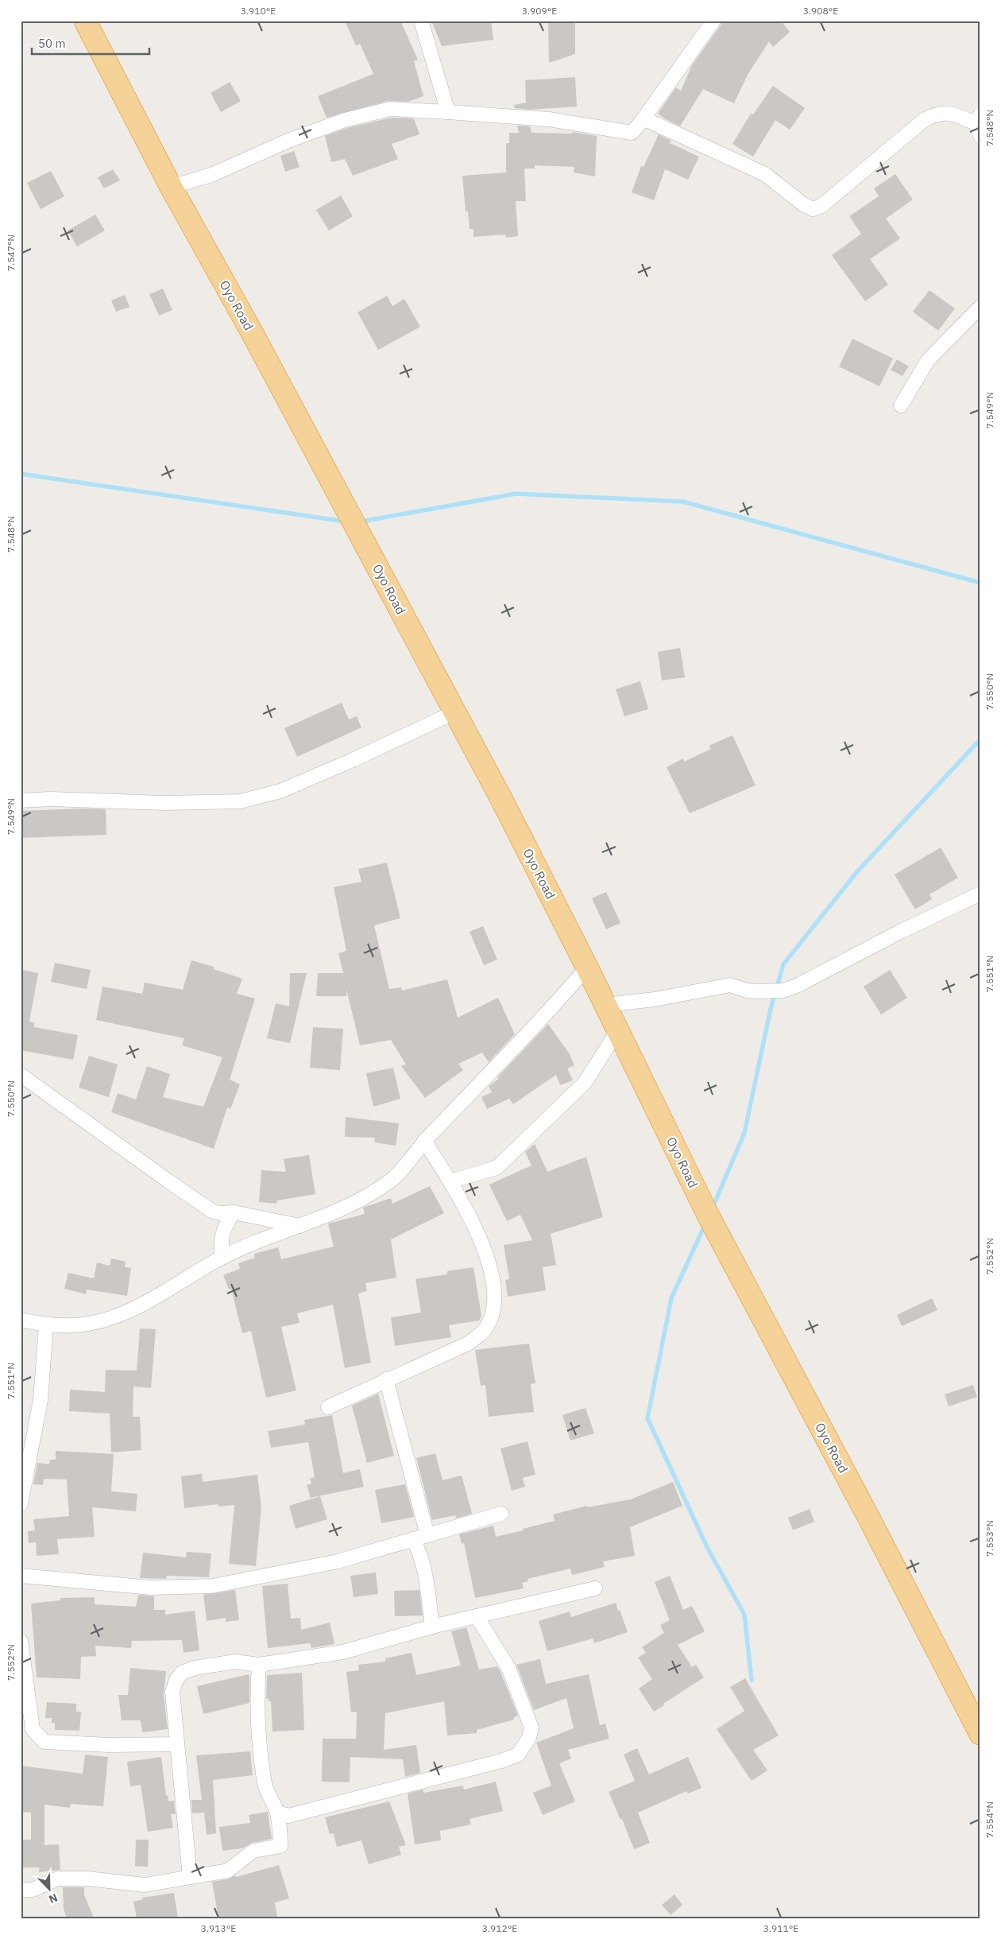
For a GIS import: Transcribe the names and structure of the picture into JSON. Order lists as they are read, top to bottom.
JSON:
{
  "streets": {
    "highway": ["Oyo Road"]
  },
  "scale_bar": "50 m",
  "north": "bottom right",
  "coordinates": [
    "3.910°E",
    "3.909°E",
    "3.908°E",
    "7.548°N",
    "7.547°N",
    "7.549°N",
    "7.550°N",
    "7.551°N",
    "7.552°N",
    "7.553°N",
    "7.554°N",
    "3.913°E",
    "3.912°E",
    "3.911°E"
  ]
}
